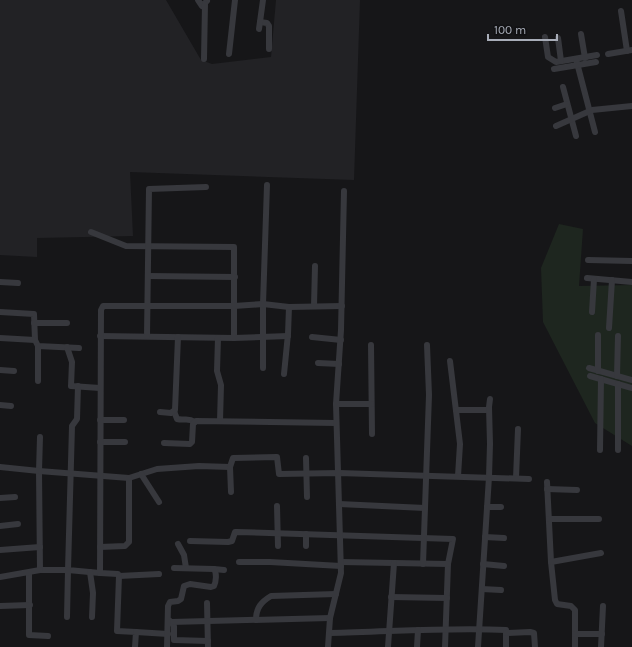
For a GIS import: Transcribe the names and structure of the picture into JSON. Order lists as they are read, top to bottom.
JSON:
{
  "scale_bar": "100 m"
}
